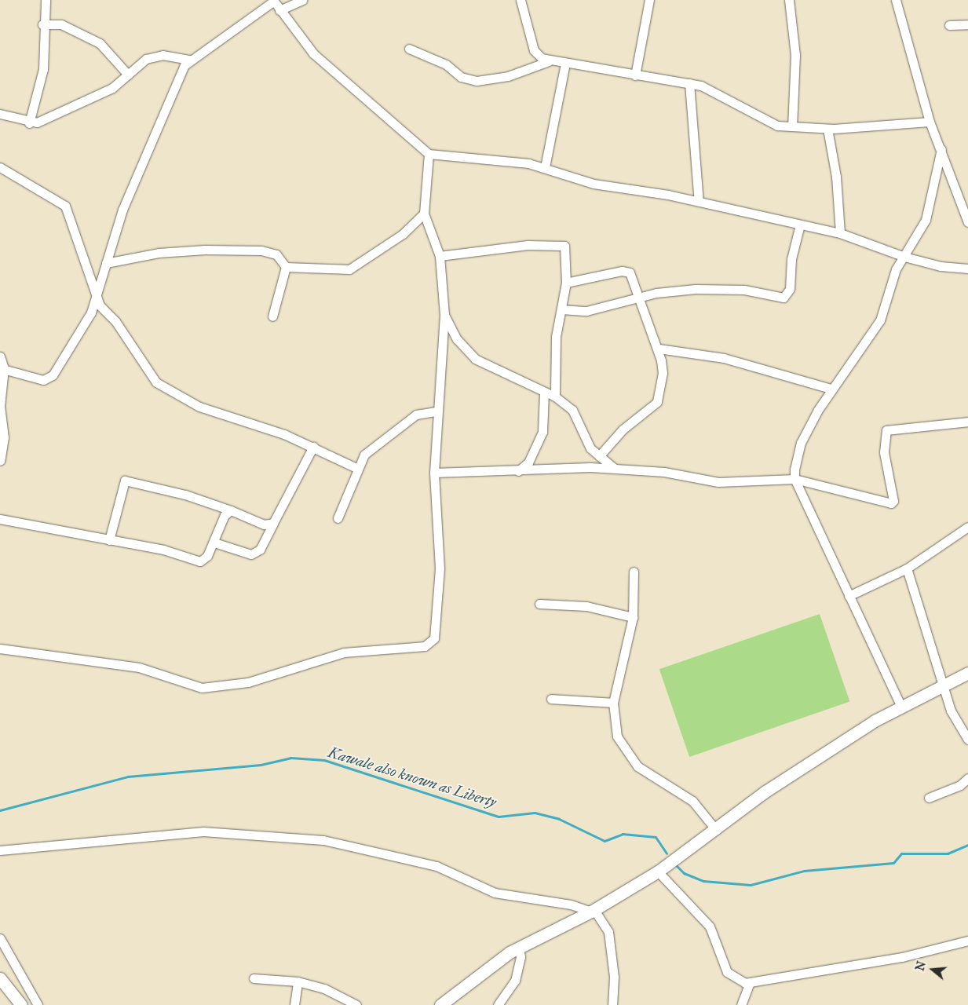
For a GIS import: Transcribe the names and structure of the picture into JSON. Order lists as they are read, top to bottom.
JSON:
{
  "water": ["Kawale also known as Liberty"],
  "north": "left"
}
